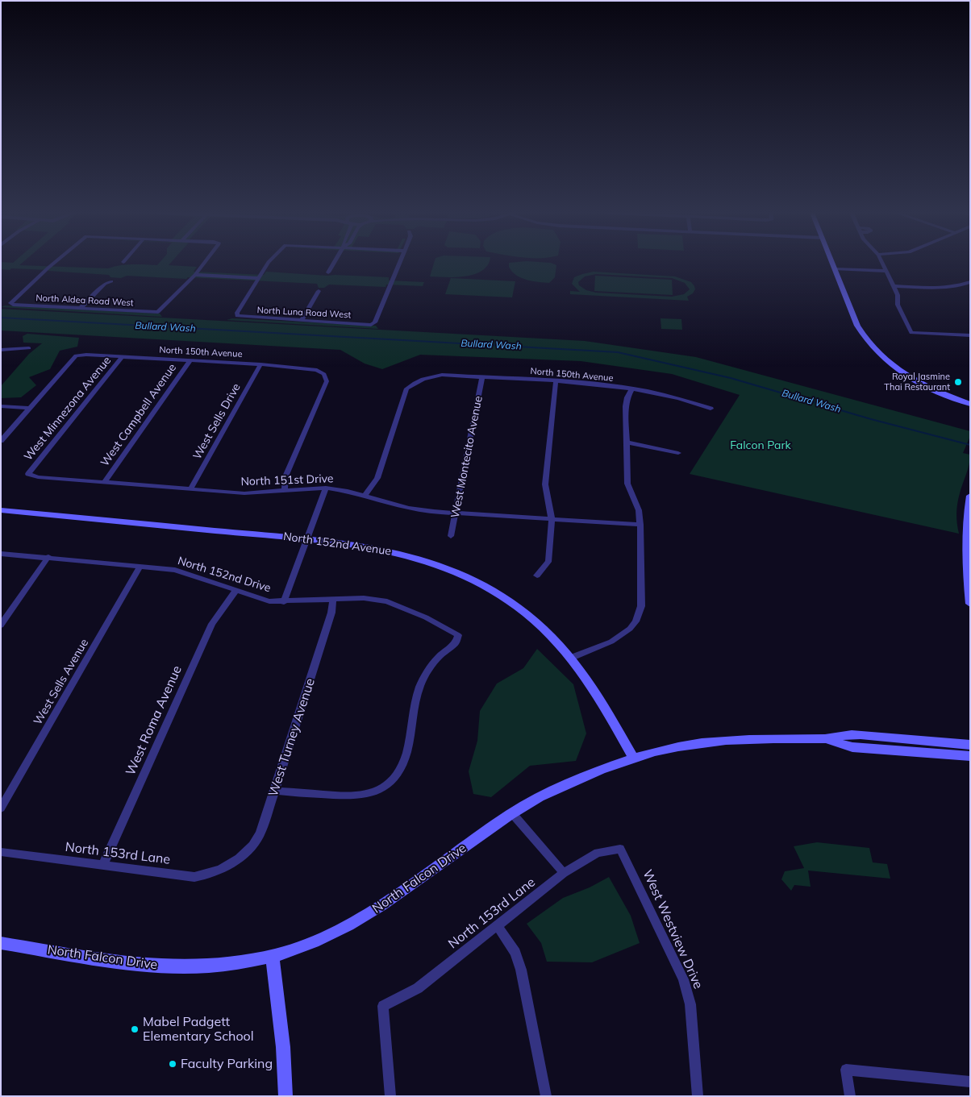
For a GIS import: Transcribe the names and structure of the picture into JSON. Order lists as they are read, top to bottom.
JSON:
{
  "streets": {
    "street": [
      "North Aldea Road West",
      "North Luna Road West",
      "North 150th Avenue",
      "West Minnezona Avenue",
      "West Campbell Avenue",
      "West Sells Drive",
      "West Montecito Avenue",
      "North 151st Drive",
      "North 152nd Avenue",
      "North 152nd Drive",
      "West Sells Avenue",
      "West Roma Avenue",
      "West Turney Avenue",
      "North 153rd Lane",
      "North Falcon Drive",
      "West Westview Drive"
    ]
  },
  "crossings": [
    ["North 150th Avenue", "West Minnezona Avenue"],
    ["North 150th Avenue", "West Campbell Avenue"],
    ["North 150th Avenue", "West Sells Drive"],
    ["North 150th Avenue", "West Montecito Avenue"],
    ["North 150th Avenue", "North 151st Drive"],
    ["West Minnezona Avenue", "North 151st Drive"],
    ["West Campbell Avenue", "North 151st Drive"],
    ["West Sells Drive", "North 151st Drive"],
    ["West Montecito Avenue", "North 151st Drive"],
    ["North 152nd Avenue", "North Falcon Drive"],
    ["North 152nd Drive", "West Sells Avenue"],
    ["North 152nd Drive", "West Roma Avenue"],
    ["North 152nd Drive", "West Turney Avenue"],
    ["West Roma Avenue", "North 153rd Lane"],
    ["West Turney Avenue", "North 153rd Lane"],
    ["North 153rd Lane", "West Westview Drive"]
  ],
  "water": ["Bullard Wash"],
  "parks": ["Falcon Park"],
  "places": ["Royal Jasmine Thai Restaurant", "Mabel Padgett Elementary School", "Faculty Parking"]
}
